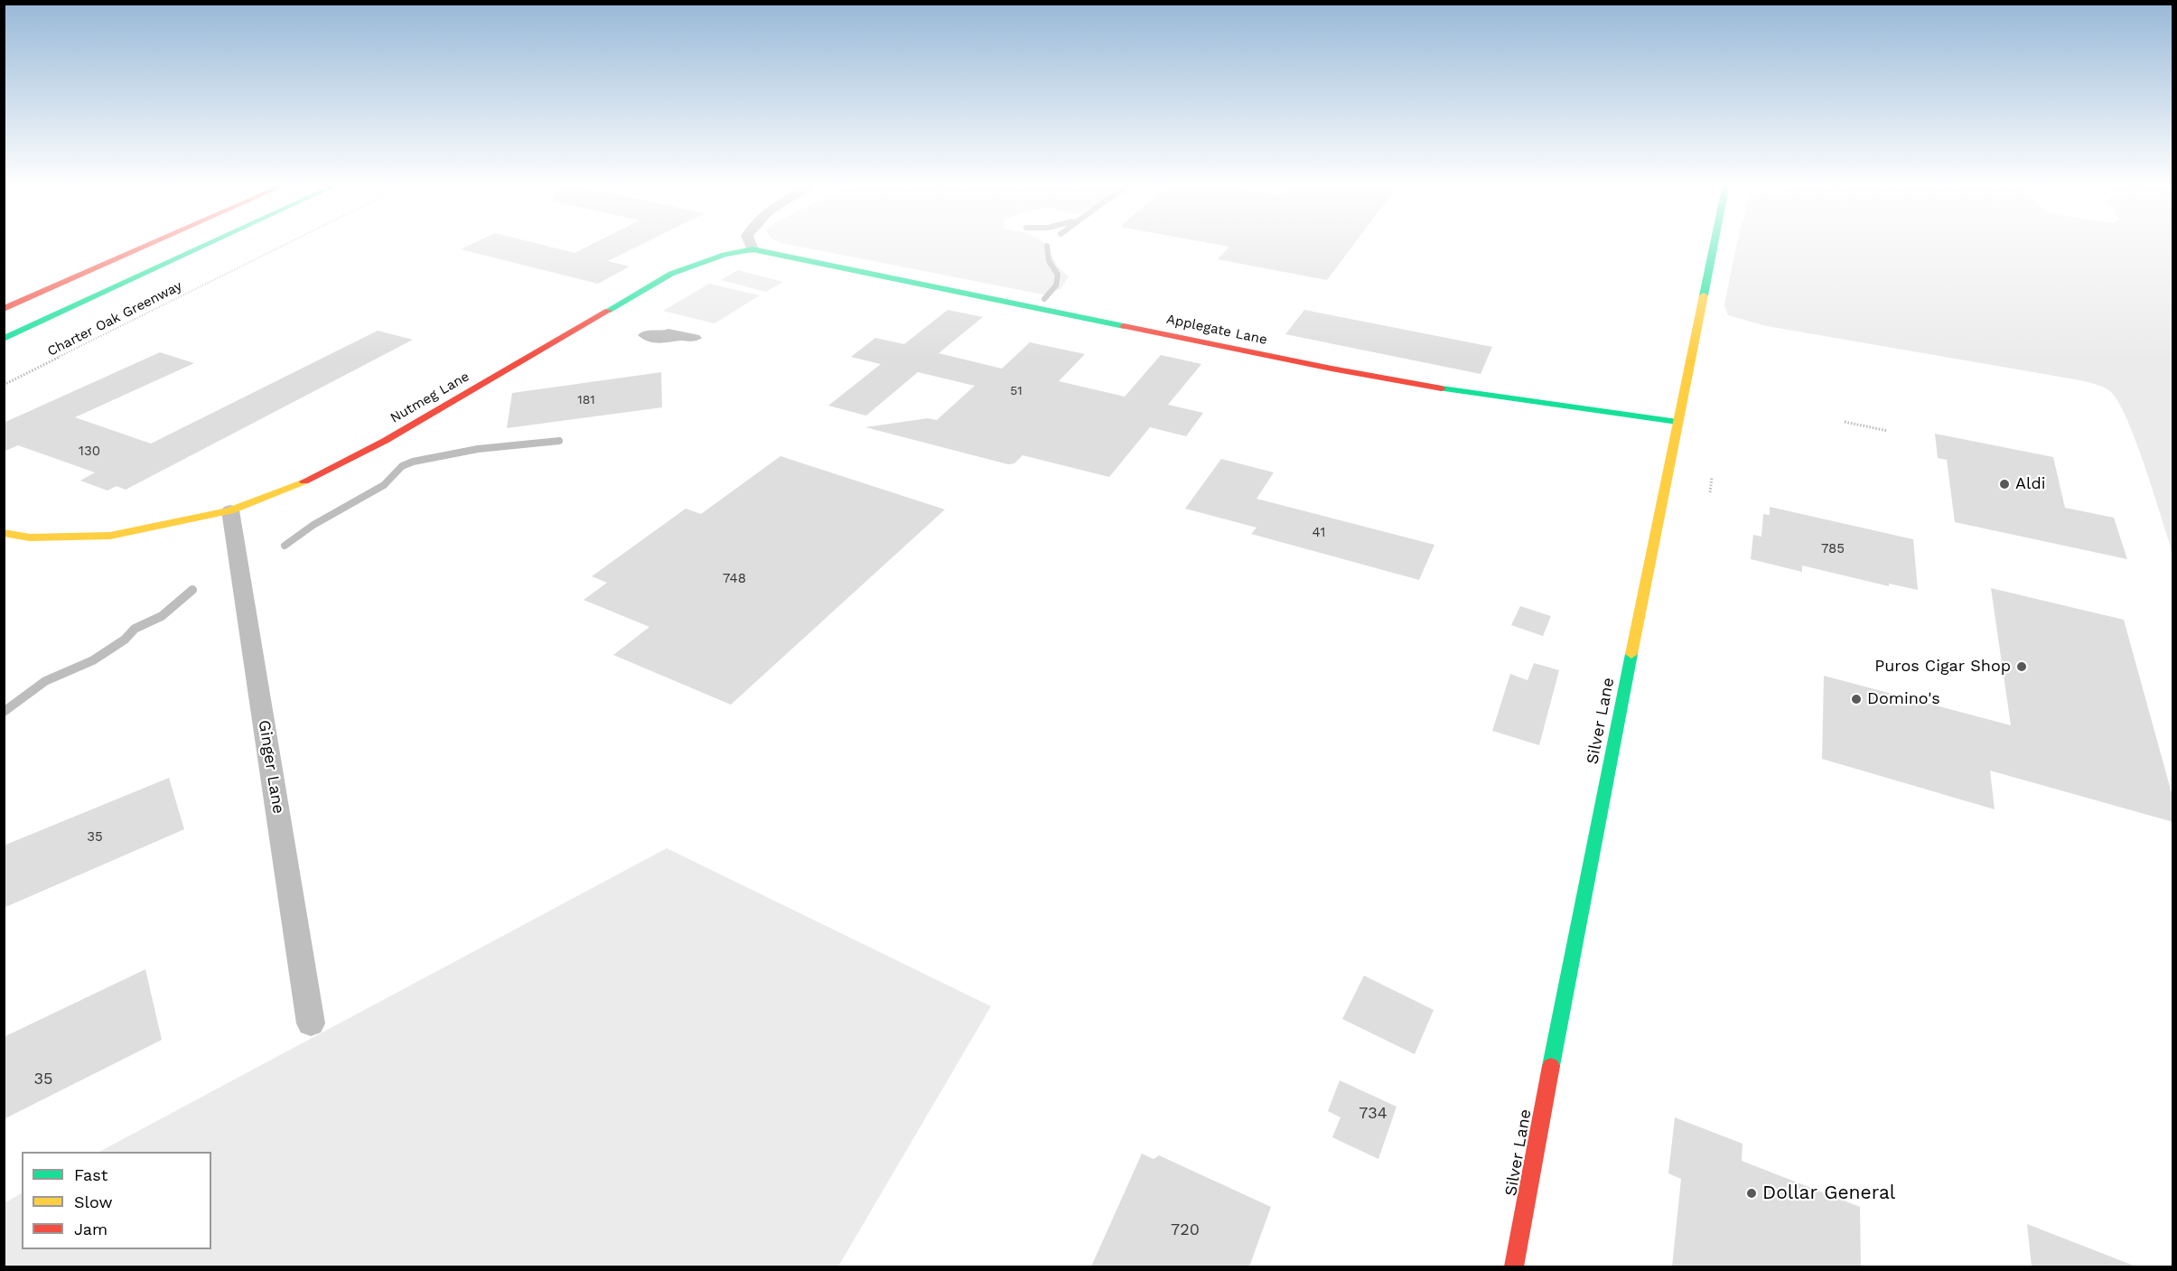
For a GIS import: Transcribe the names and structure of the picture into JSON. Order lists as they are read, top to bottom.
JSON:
{
  "streets": {
    "main road": ["Applegate Lane", "Nutmeg Lane", "Silver Lane"],
    "street": ["Ginger Lane"],
    "path": ["Charter Oak Greenway"]
  },
  "crossings": [
    ["Applegate Lane", "Nutmeg Lane"],
    ["Applegate Lane", "Silver Lane"],
    ["Nutmeg Lane", "Ginger Lane"]
  ],
  "places": [
    "Aldi",
    "Puros Cigar Shop",
    "Domino's",
    "Dollar General"
  ],
  "house_numbers": [
    "51",
    "181",
    "130",
    "41",
    "785",
    "748",
    "35",
    "35",
    "734",
    "720"
  ],
  "legend": ["Fast", "Slow", "Jam"]
}
